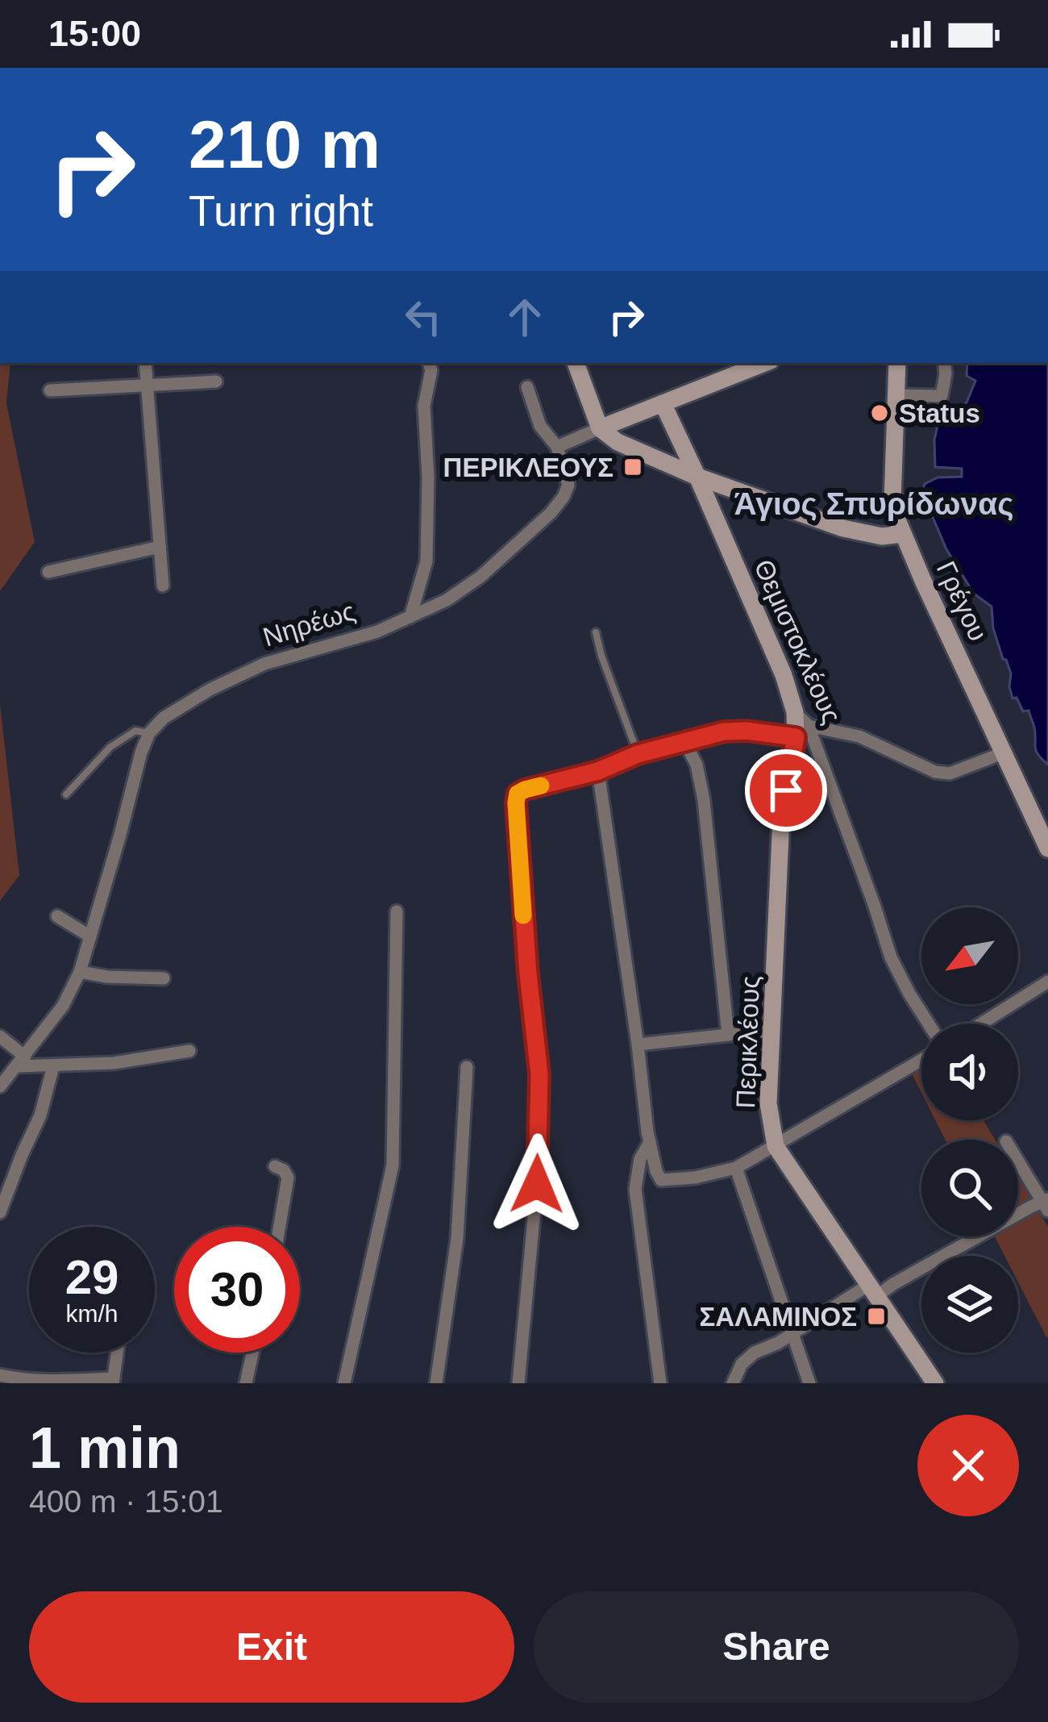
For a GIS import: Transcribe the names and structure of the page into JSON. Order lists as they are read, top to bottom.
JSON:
{
  "streets": {
    "main road": ["Γρέγου", "Θεμιστοκλέους", "Περικλέους"],
    "street": ["Νηρέως"]
  },
  "crossings": [
    ["Θεμιστοκλέους", "Περικλέους"]
  ],
  "districts": ["Άγιος Σπυρίδωνας"],
  "places": {
    "other": ["Status"],
    "transit": ["ΠΕΡΙΚΛΕΟΥΣ", "ΣΑΛΑΜΙΝΟΣ"]
  },
  "north": "bottom left",
  "page": {
    "status": "15:00",
    "turn": ["210 m", "Turn right"],
    "speed": "29 km/h",
    "limit": "30",
    "heading": ["1 min", "400 m · 15:01"],
    "buttons": ["Exit", "Share"]
  }
}
